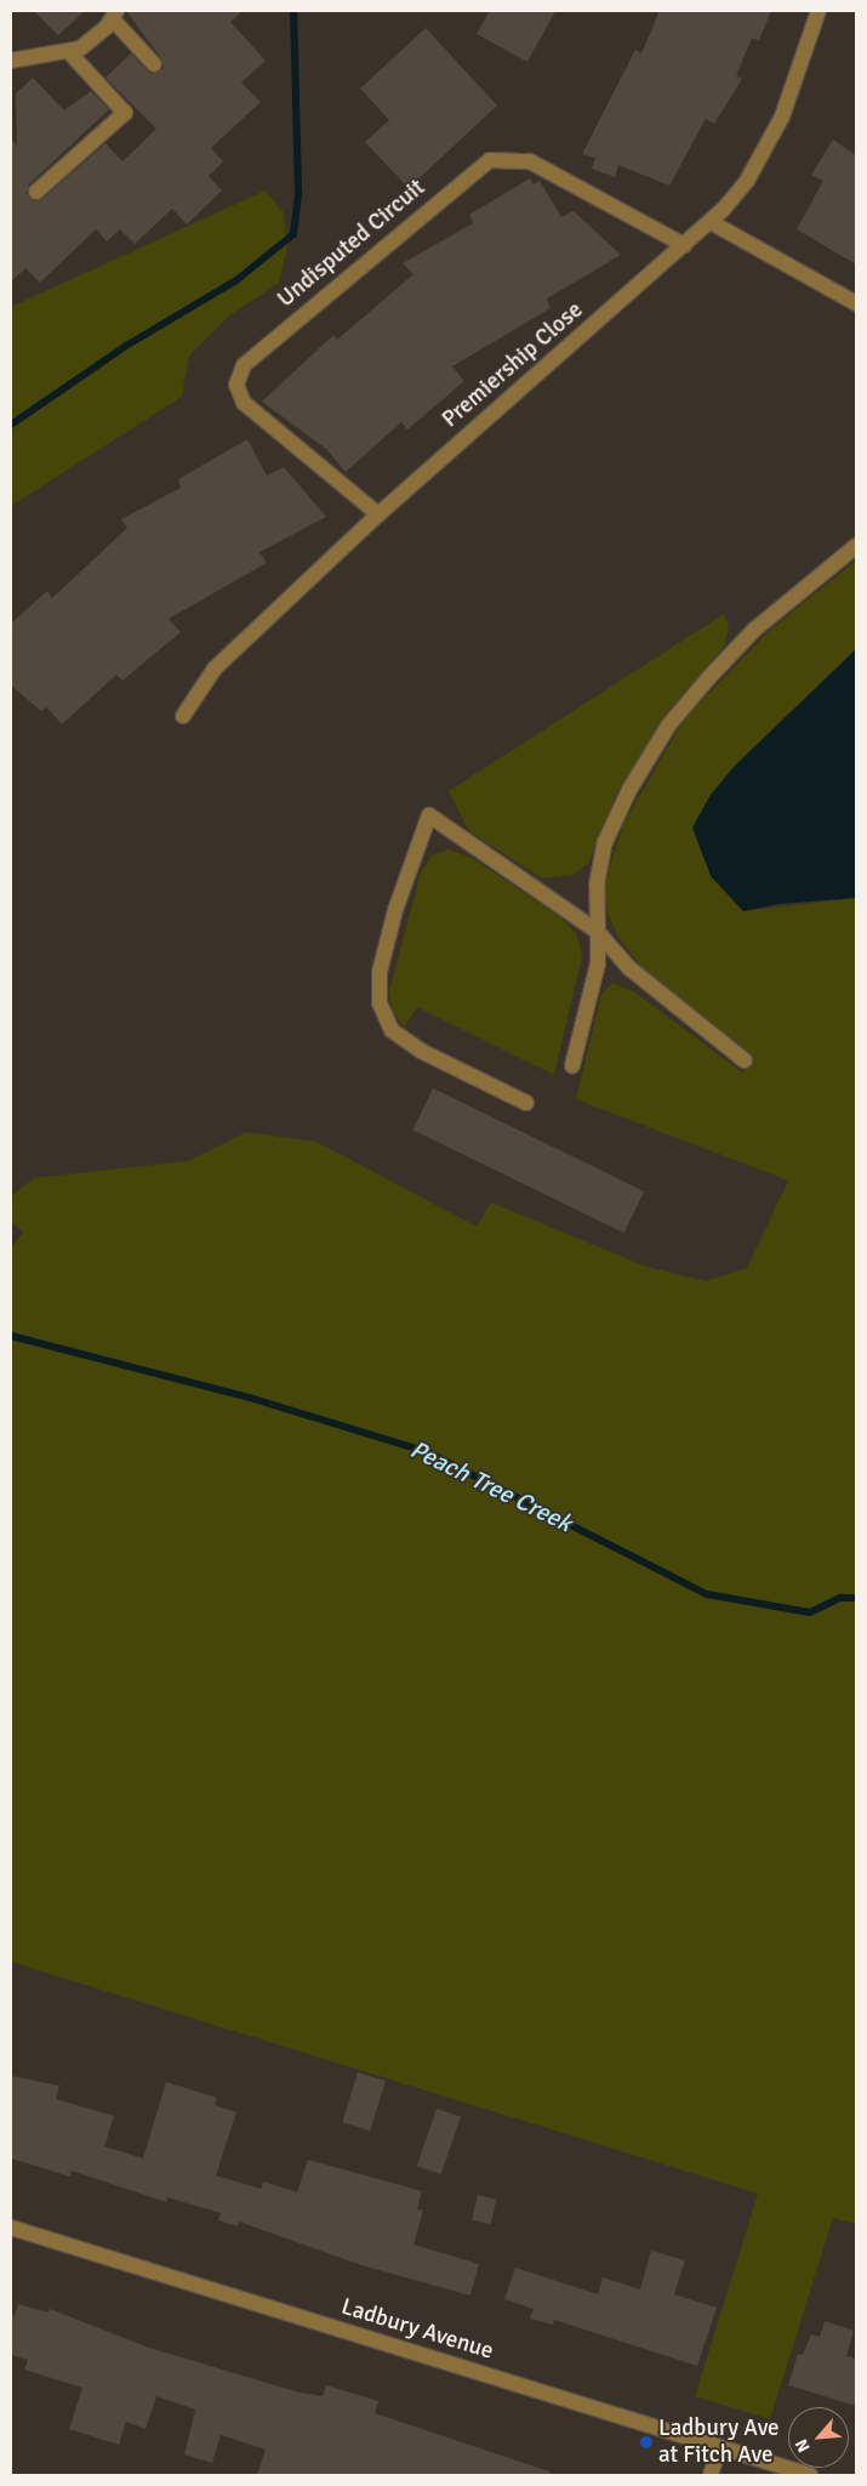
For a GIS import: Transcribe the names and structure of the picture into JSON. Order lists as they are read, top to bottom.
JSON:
{
  "streets": {
    "street": ["Undisputed Circuit", "Premiership Close", "Ladbury Avenue"]
  },
  "crossings": [
    ["Undisputed Circuit", "Premiership Close"]
  ],
  "water": ["Peach Tree Creek"],
  "places": ["Ladbury Ave at Fitch Ave"],
  "north": "bottom left"
}
